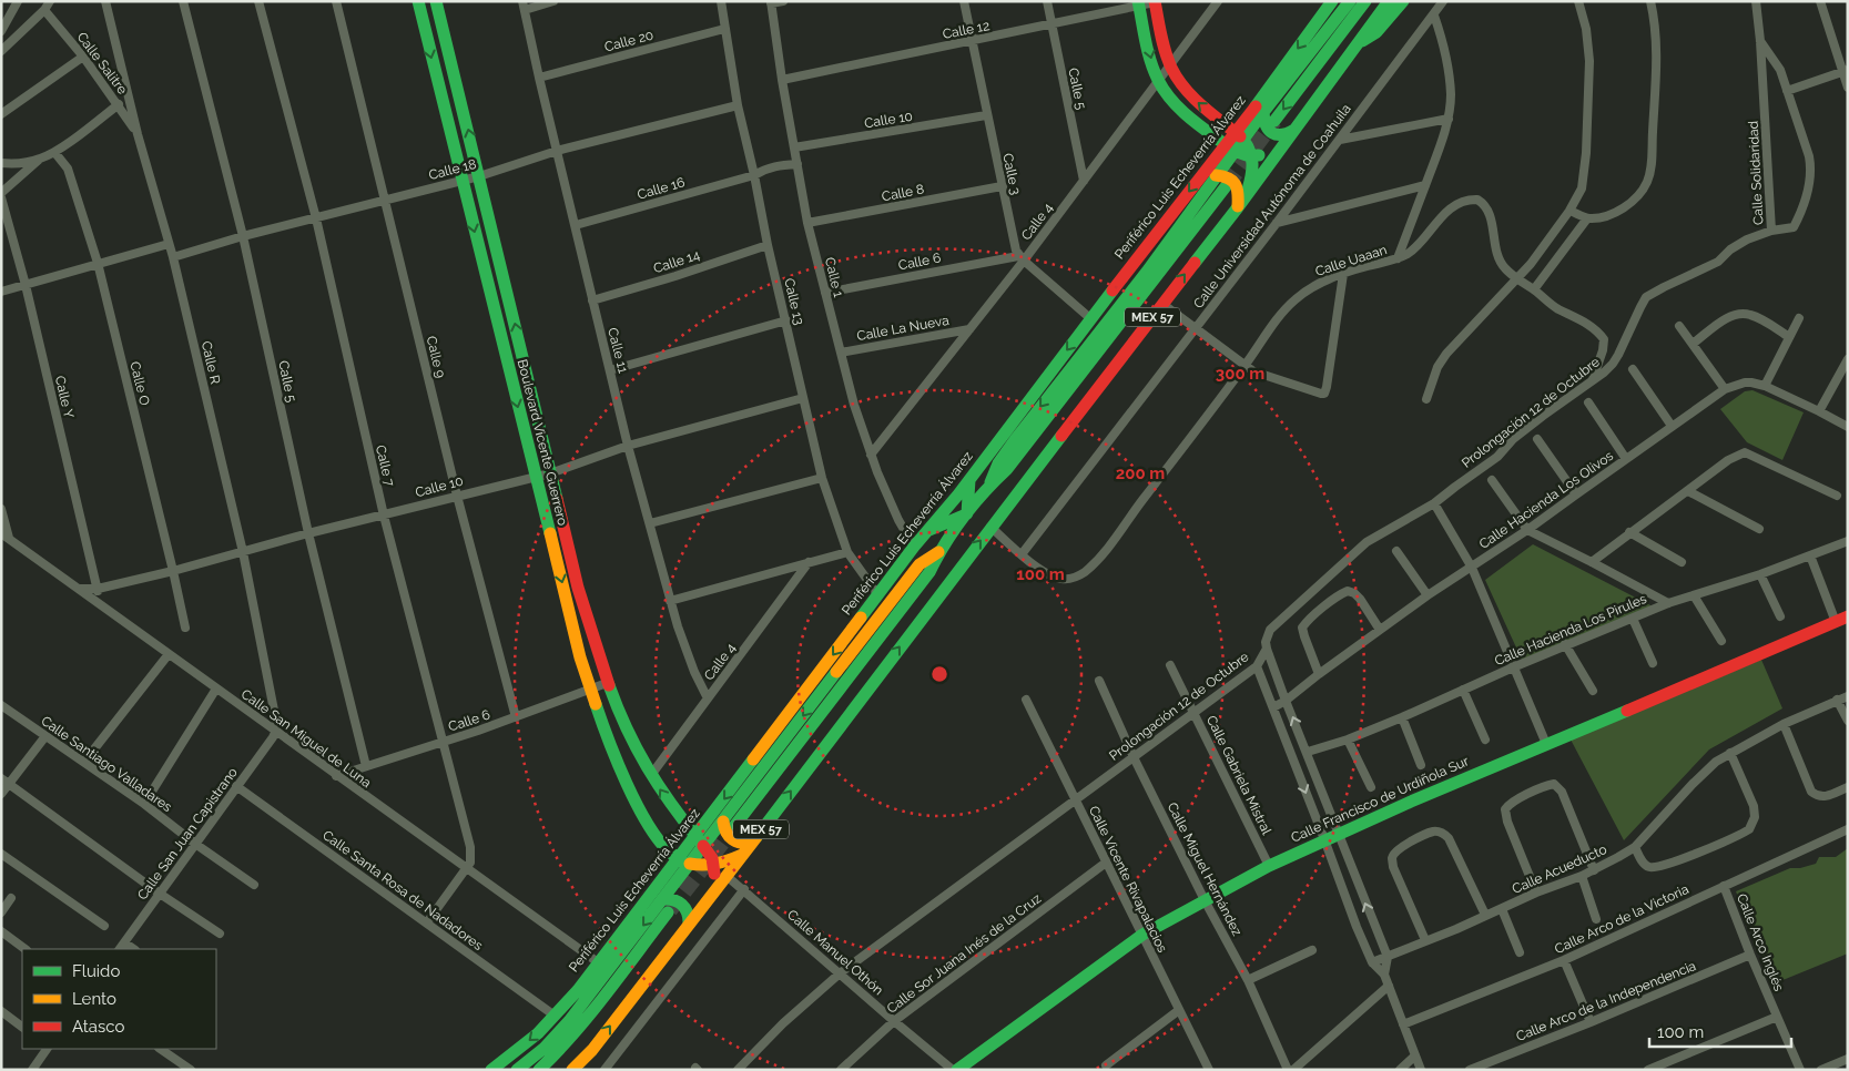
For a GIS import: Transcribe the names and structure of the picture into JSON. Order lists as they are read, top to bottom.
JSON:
{
  "streets": {
    "main road": [
      "Periférico Luis Echeverría Álvarez",
      "MEX 57",
      "Boulevard Vicente Guerrero",
      "Calle Francisco de Urdiñola Sur"
    ],
    "street": [
      "Calle 12",
      "Calle 20",
      "Calle Salitre",
      "Calle 5",
      "Calle 10",
      "Calle 18",
      "Calle Solidaridad",
      "Calle 3",
      "Calle 16",
      "Calle 8",
      "Calle Universidad Autónoma de Coahuila",
      "Calle 4",
      "Calle Uaaan",
      "Calle 14",
      "Calle 6",
      "Calle 1",
      "Calle 13",
      "Calle La Nueva",
      "Calle 11",
      "Calle 9",
      "Calle R",
      "Calle O",
      "Calle Y",
      "Prolongación 12 de Octubre",
      "Calle 7",
      "Calle Hacienda Los Olivos",
      "Calle Hacienda Los Pirules",
      "Calle San Miguel de Luna",
      "Calle Santiago Valladares",
      "Calle Gabriela Mistral",
      "Calle San Juan Capistrano",
      "Calle Miguel Hernández",
      "Calle Acueducto",
      "Calle Vicente Rivapalacios",
      "Calle Santa Rosa de Nadadores",
      "Calle Arco de la Victoria",
      "Calle Arco Inglés",
      "Calle Manuel Othón",
      "Calle Sor Juana Inés de la Cruz",
      "Calle Arco de la Independencia"
    ]
  },
  "crossings": [
    ["Calle 12", "Calle 5"],
    ["Calle 12", "Calle 3"],
    ["Calle 12", "Calle 1"],
    ["Calle 20", "Calle 13"],
    ["Calle 20", "Calle 11"],
    ["Calle Salitre", "Calle R"],
    ["Calle 5", "Calle 10"],
    ["Calle 5", "Calle 18"],
    ["Calle 5", "Calle 4"],
    ["Calle 5", "Calle 6"],
    ["Calle 10", "Calle 3"],
    ["Calle 10", "Calle 1"],
    ["Calle 10", "Calle 13"],
    ["Calle 10", "Calle 11"],
    ["Calle 10", "Calle 9"],
    ["Calle 10", "Calle R"],
    ["Calle 10", "Calle O"],
    ["Calle 10", "Calle Y"],
    ["Calle 10", "Boulevard Vicente Guerrero"],
    ["Calle 10", "Calle 7"],
    ["Calle 10", "Calle San Miguel de Luna"],
    ["Calle 18", "Calle 13"],
    ["Calle 18", "Calle 11"],
    ["Calle 18", "Calle 9"],
    ["Calle 18", "Calle R"],
    ["Calle 18", "Boulevard Vicente Guerrero"],
    ["Calle 18", "Calle 7"],
    ["Calle Solidaridad", "Prolongación 12 de Octubre"],
    ["Calle 3", "Calle 8"],
    ["Calle 3", "Calle 4"],
    ["Calle 3", "Calle 6"],
    ["Periférico Luis Echeverría Álvarez", "Calle 1"],
    ["Periférico Luis Echeverría Álvarez", "Calle 13"],
    ["Periférico Luis Echeverría Álvarez", "Boulevard Vicente Guerrero"],
    ["Periférico Luis Echeverría Álvarez", "Calle San Miguel de Luna"],
    ["Periférico Luis Echeverría Álvarez", "Calle Santa Rosa de Nadadores"],
    ["Calle 16", "Calle 1"],
    ["Calle 16", "Calle 13"],
    ["Calle 16", "Calle 11"],
    ["Calle 8", "Calle 1"],
    ["Calle Universidad Autónoma de Coahuila", "Calle Uaaan"],
    ["Calle 4", "Calle 6"],
    ["Calle 4", "Calle 1"],
    ["Calle 4", "Calle La Nueva"],
    ["Calle 4", "Calle 11"],
    ["Calle 4", "Boulevard Vicente Guerrero"],
    ["Calle Uaaan", "MEX 57"],
    ["Calle Uaaan", "Prolongación 12 de Octubre"],
    ["Calle 14", "Calle 13"],
    ["Calle 14", "Calle 11"],
    ["Calle 6", "Calle 1"],
    ["Calle 6", "Calle 9"],
    ["Calle 6", "Boulevard Vicente Guerrero"],
    ["Calle 6", "Calle 7"],
    ["Calle 6", "Calle San Miguel de Luna"],
    ["Calle 1", "Calle La Nueva"],
    ["MEX 57", "Calle Manuel Othón"],
    ["Calle R", "Calle San Miguel de Luna"],
    ["Calle R", "Calle San Juan Capistrano"],
    ["Calle Y", "Calle San Miguel de Luna"],
    ["Prolongación 12 de Octubre", "Calle Gabriela Mistral"],
    ["Prolongación 12 de Octubre", "Calle Miguel Hernández"],
    ["Prolongación 12 de Octubre", "Calle Vicente Rivapalacios"],
    ["Prolongación 12 de Octubre", "Calle Manuel Othón"],
    ["Calle 7", "Calle San Miguel de Luna"],
    ["Calle 7", "Calle Santa Rosa de Nadadores"],
    ["Calle San Miguel de Luna", "Calle San Juan Capistrano"],
    ["Calle Santiago Valladares", "Calle San Juan Capistrano"],
    ["Calle Gabriela Mistral", "Calle Francisco de Urdiñola Sur"],
    ["Calle Francisco de Urdiñola Sur", "Calle Miguel Hernández"],
    ["Calle Francisco de Urdiñola Sur", "Calle Vicente Rivapalacios"],
    ["Calle San Juan Capistrano", "Calle Santa Rosa de Nadadores"],
    ["Calle Vicente Rivapalacios", "Calle Sor Juana Inés de la Cruz"],
    ["Calle Arco de la Victoria", "Calle Arco Inglés"],
    ["Calle Arco Inglés", "Calle Arco de la Independencia"],
    ["Calle Manuel Othón", "Calle Sor Juana Inés de la Cruz"]
  ],
  "legend": ["Fluido", "Lento", "Atasco"],
  "scale_bar": "100 m",
  "rings": ["300 m", "200 m", "100 m"]
}
